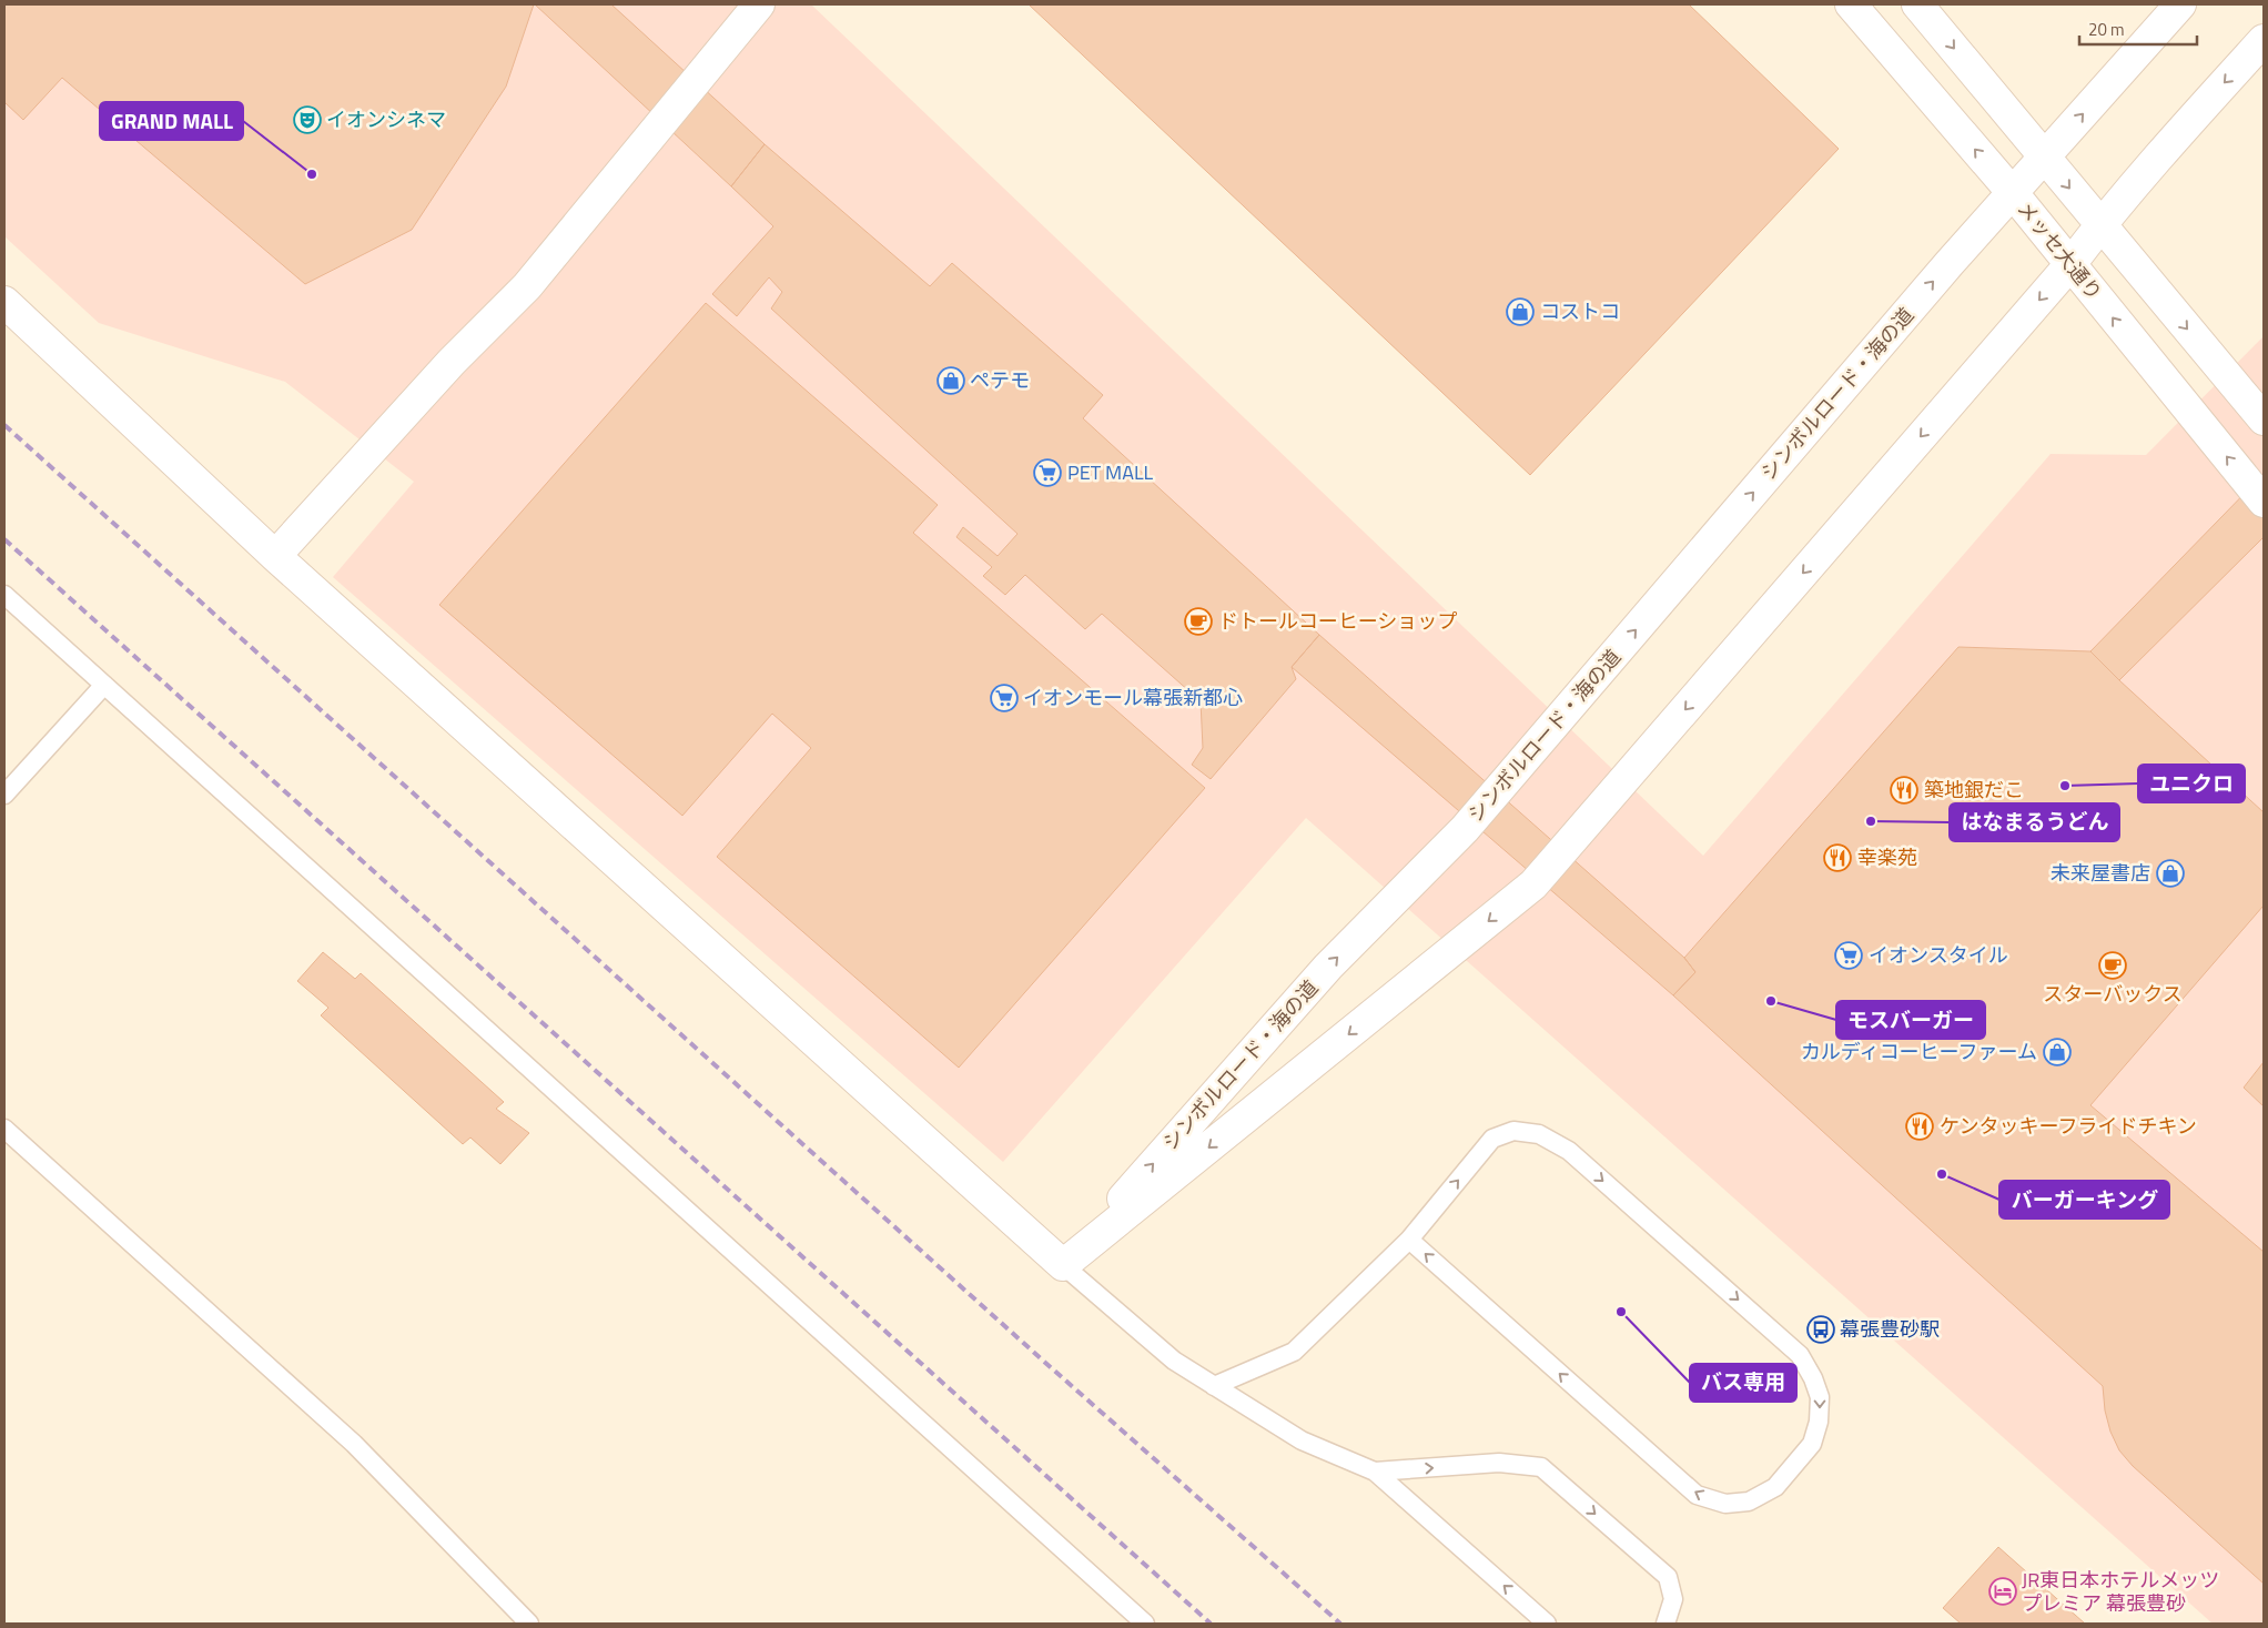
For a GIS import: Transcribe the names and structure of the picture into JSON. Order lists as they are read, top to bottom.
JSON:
{
  "streets": {
    "street": ["メッセ大通り", "シンボルロード・海の道"]
  },
  "crossings": [
    ["メッセ大通り", "シンボルロード・海の道"]
  ],
  "places": {
    "theatre": ["イオンシネマ"],
    "other": [
      "GRAND MALL",
      "ユニクロ",
      "はなまるうどん",
      "モスバーガー",
      "バーガーキング",
      "バス専用"
    ],
    "shop": [
      "コストコ",
      "ペテモ",
      "未来屋書店",
      "カルディコーヒーファーム"
    ],
    "supermarket": ["PET MALL", "イオンモール幕張新都心", "イオンスタイル"],
    "cafe": ["ドトールコーヒーショップ", "スターバックス"],
    "restaurant": ["築地銀だこ", "幸楽苑", "ケンタッキーフライドチキン"],
    "bus stop": ["幕張豊砂駅"],
    "hotel": ["JR東日本ホテルメッツ プレミア 幕張豊砂"]
  },
  "scale_bar": "20 m"
}
